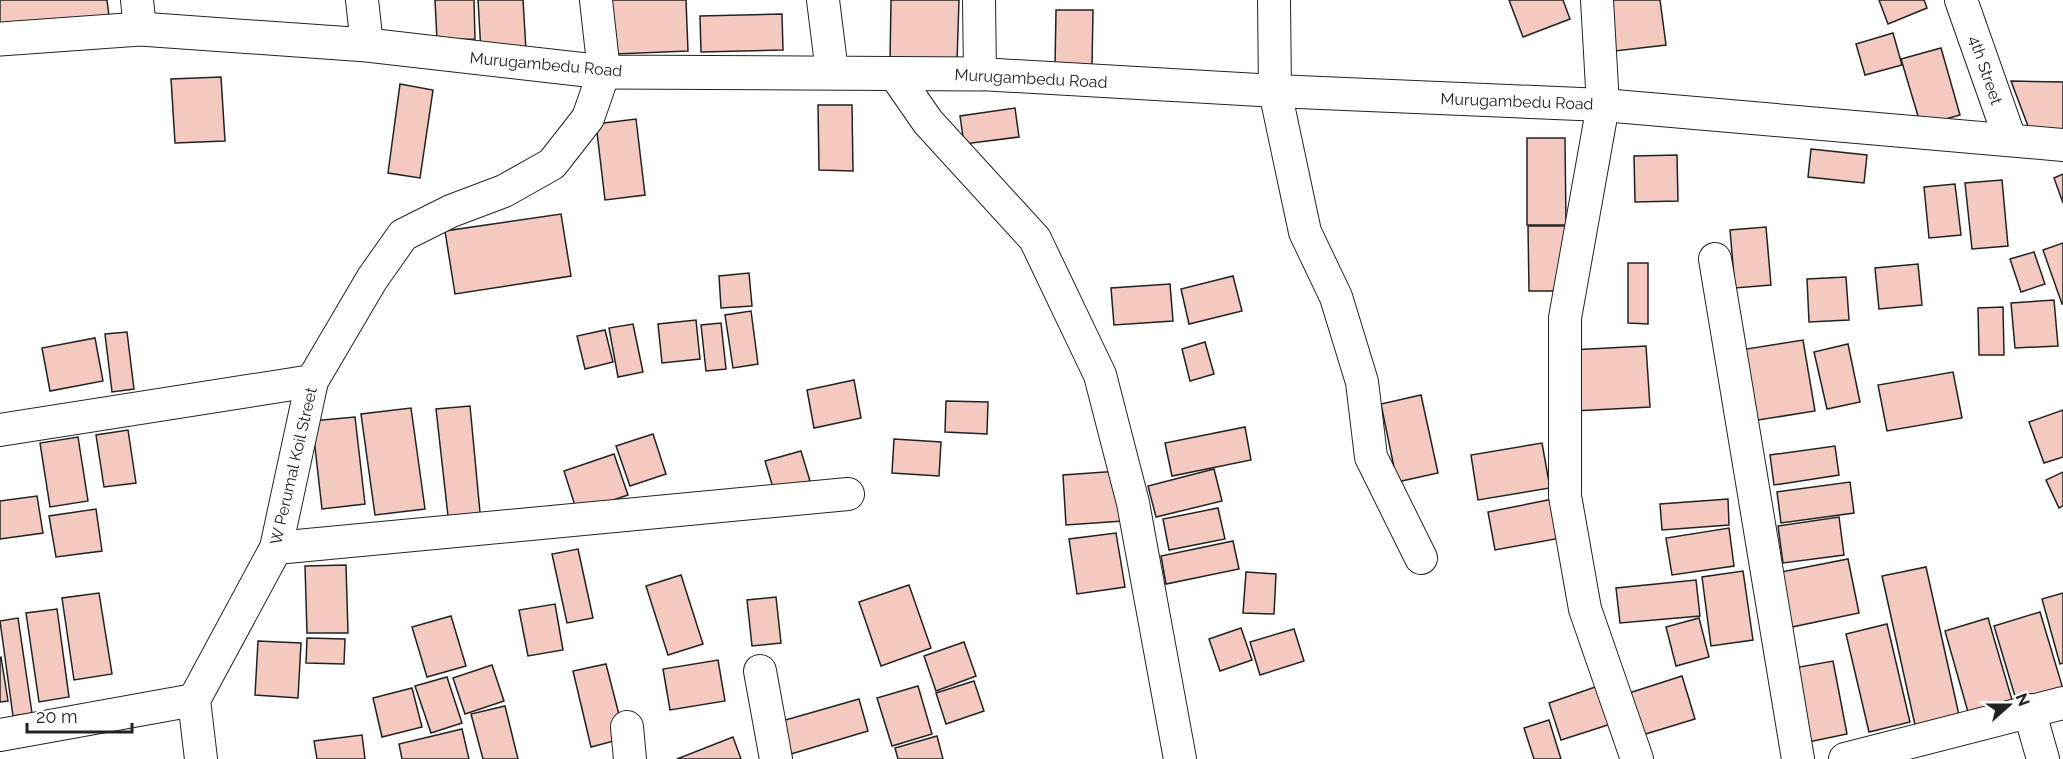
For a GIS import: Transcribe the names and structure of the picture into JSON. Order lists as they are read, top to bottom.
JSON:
{
  "streets": {
    "street": ["Murugambedu Road", "4th Street", "W Perumal Koil Street"]
  },
  "crossings": [
    ["Murugambedu Road", "4th Street"],
    ["Murugambedu Road", "W Perumal Koil Street"]
  ],
  "scale_bar": "20 m",
  "north": "right"
}
